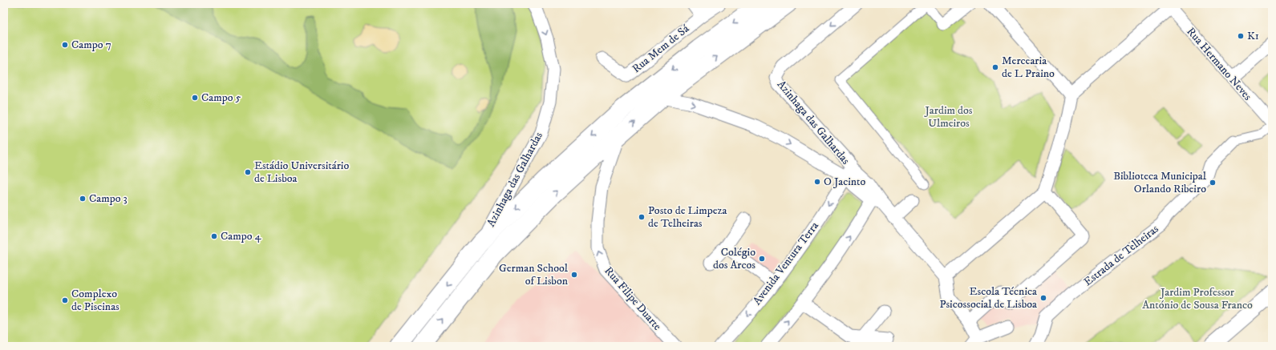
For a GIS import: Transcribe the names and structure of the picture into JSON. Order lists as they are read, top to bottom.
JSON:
{
  "streets": {
    "street": [
      "Rua Mem de Sá",
      "Rua Hermano Neves",
      "Azinhaga das Galhardas",
      "Estrada de Telheiras",
      "Avenida Ventura Terra",
      "Rua Filipe Duarte"
    ]
  },
  "crossings": [
    ["Rua Hermano Neves", "Estrada de Telheiras"],
    ["Azinhaga das Galhardas", "Avenida Ventura Terra"]
  ],
  "one_way": ["Rua Filipe Duarte"],
  "parks": ["Jardim dos Ulmeiros", "Jardim Professor António de Sousa Franco"],
  "places": [
    "K1",
    "Campo 7",
    "Mercearia de L Praino",
    "Campo 5",
    "Estádio Universitário de Lisboa",
    "O Jacinto",
    "Biblioteca Municipal Orlando Ribeiro",
    "Campo 3",
    "Posto de Limpeza de Telheiras",
    "Campo 4",
    "Colégio dos Arcos",
    "German School of Lisbon",
    "Escola Técnica Psicossocial de Lisboa",
    "Complexo de Piscinas"
  ]
}
